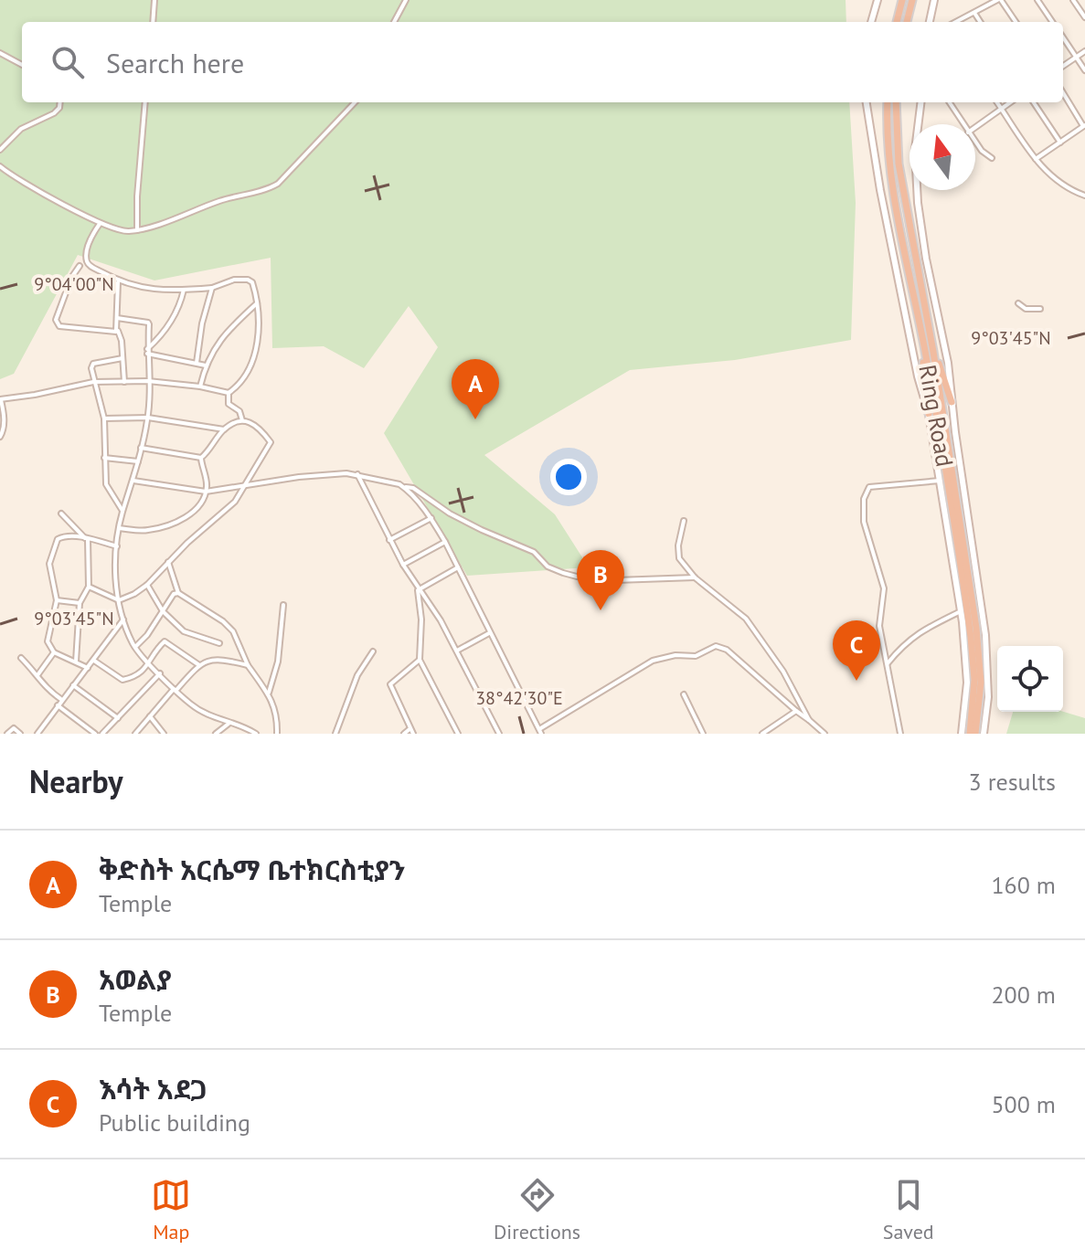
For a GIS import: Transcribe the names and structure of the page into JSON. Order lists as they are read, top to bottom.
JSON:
{
  "streets": {
    "highway": ["Ring Road"]
  },
  "north": "top",
  "page": {
    "search": "Search here",
    "pins": ["A", "B", "C"],
    "heading": ["Nearby", "3 results"],
    "list": [
      {
        "mark": "A",
        "name": "ቅድስት አርሴማ ቤተክርስቲያን",
        "note": "Temple",
        "value": "160 m"
      },
      {
        "mark": "B",
        "name": "አወልያ",
        "note": "Temple",
        "value": "200 m"
      },
      {
        "mark": "C",
        "name": "እሳት አደጋ",
        "note": "Public building",
        "value": "500 m"
      }
    ],
    "nav": ["Map", "Directions", "Saved"]
  },
  "coordinates": ["9°04'00\"N", "9°03'45\"N", "38°42'30\"E"]
}
